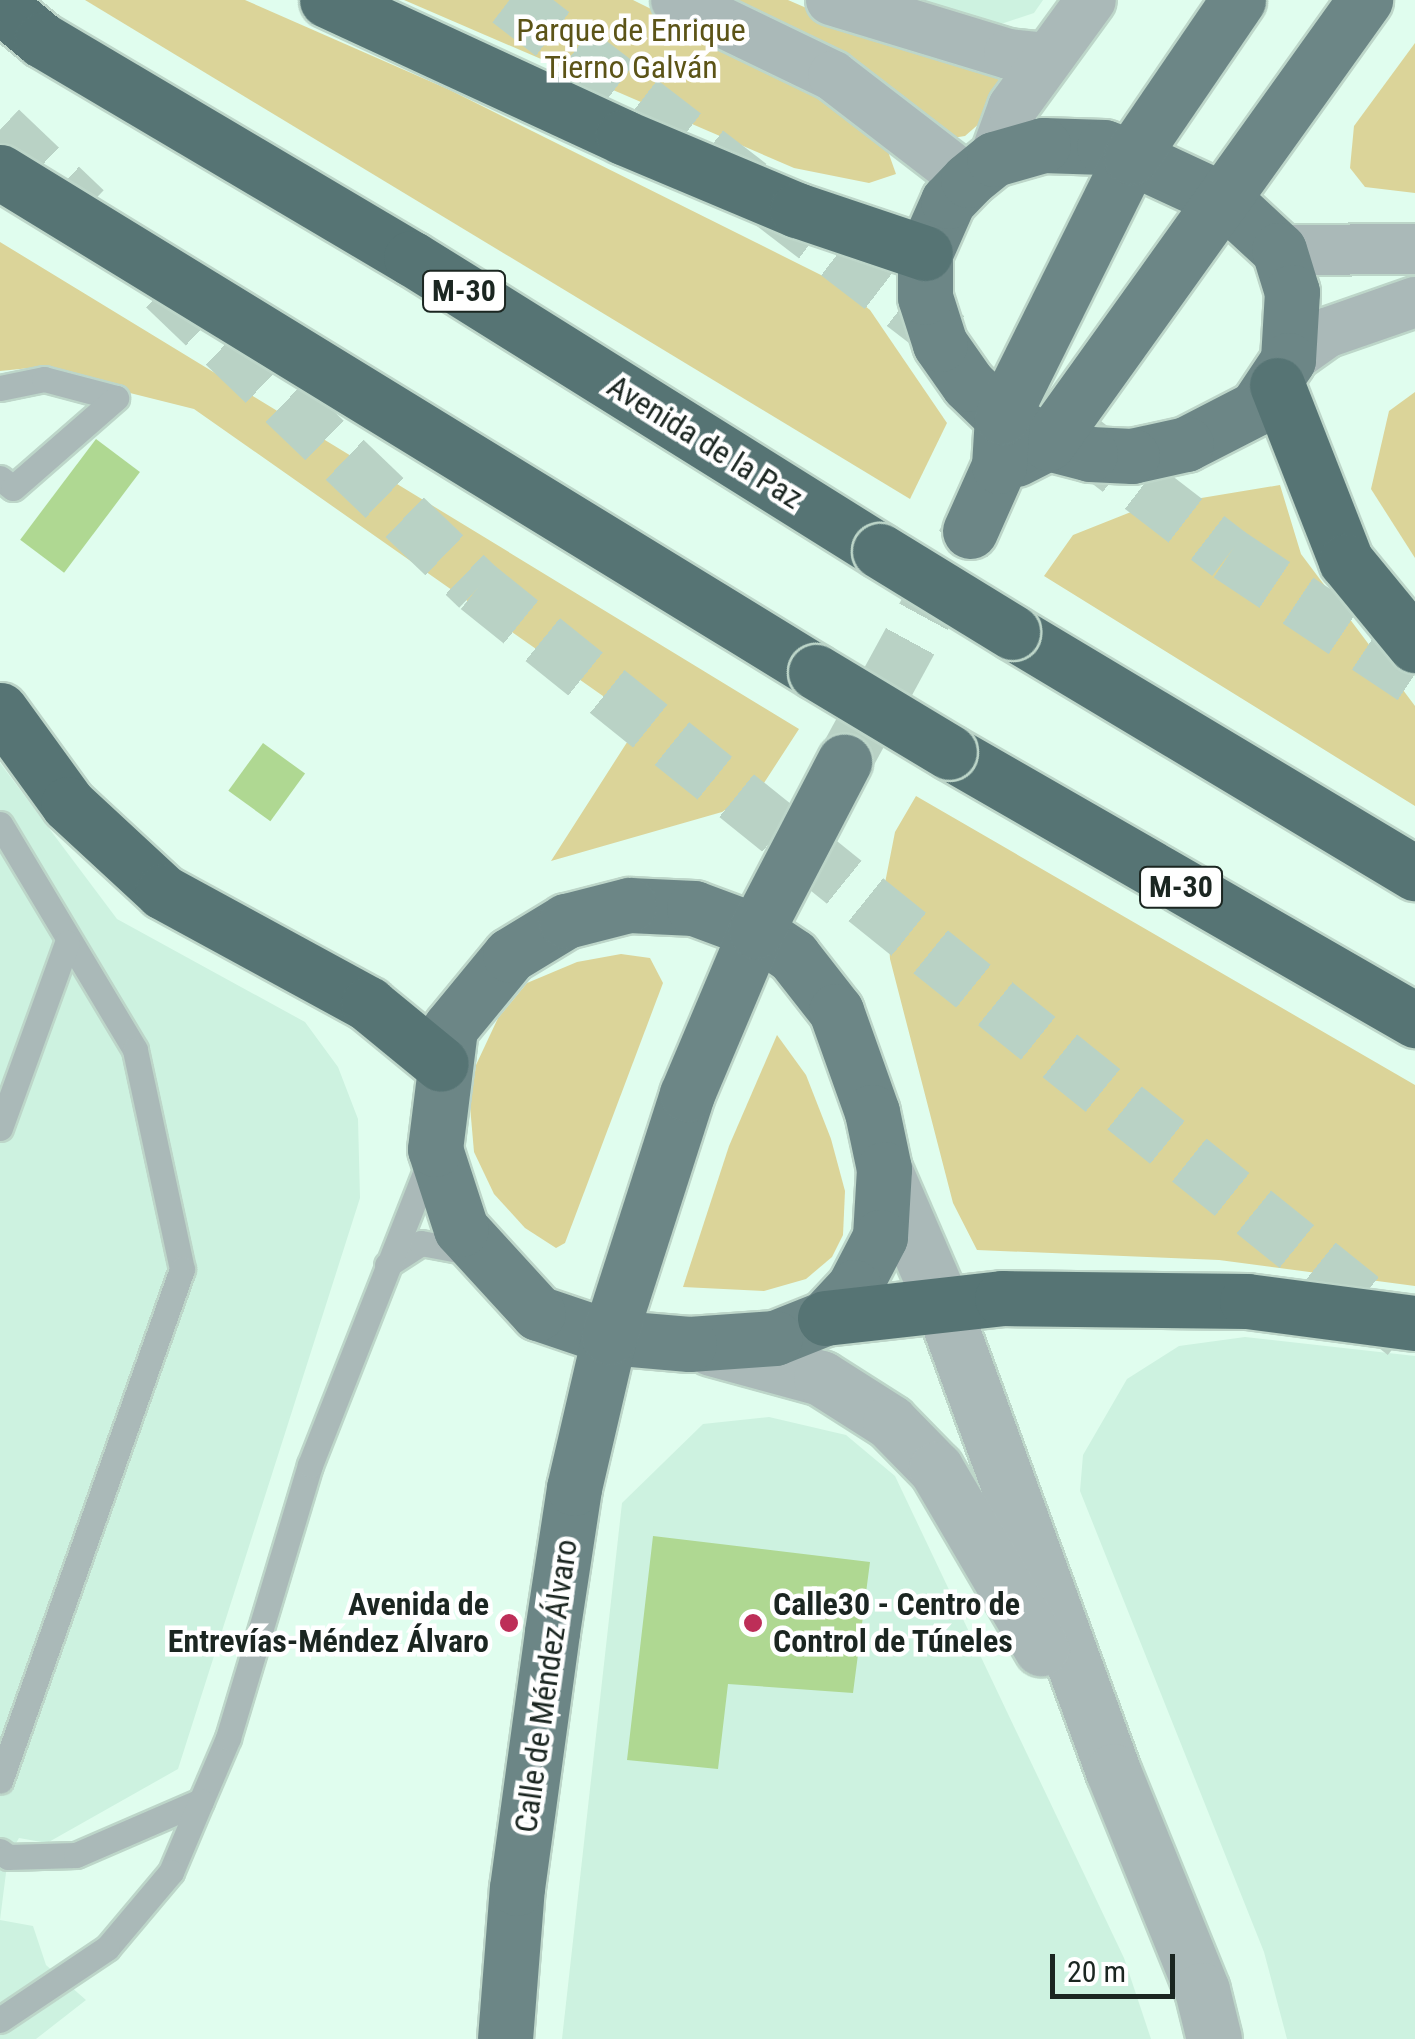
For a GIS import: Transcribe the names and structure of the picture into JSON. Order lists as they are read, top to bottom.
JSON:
{
  "streets": {
    "highway": ["M-30", "Avenida de la Paz"],
    "main road": ["Calle de Méndez Álvaro"]
  },
  "parks": ["Parque de Enrique Tierno Galván"],
  "places": ["Avenida de Entrevías-Méndez Álvaro", "Calle30 - Centro de Control de Túneles"],
  "scale_bar": "20 m"
}
